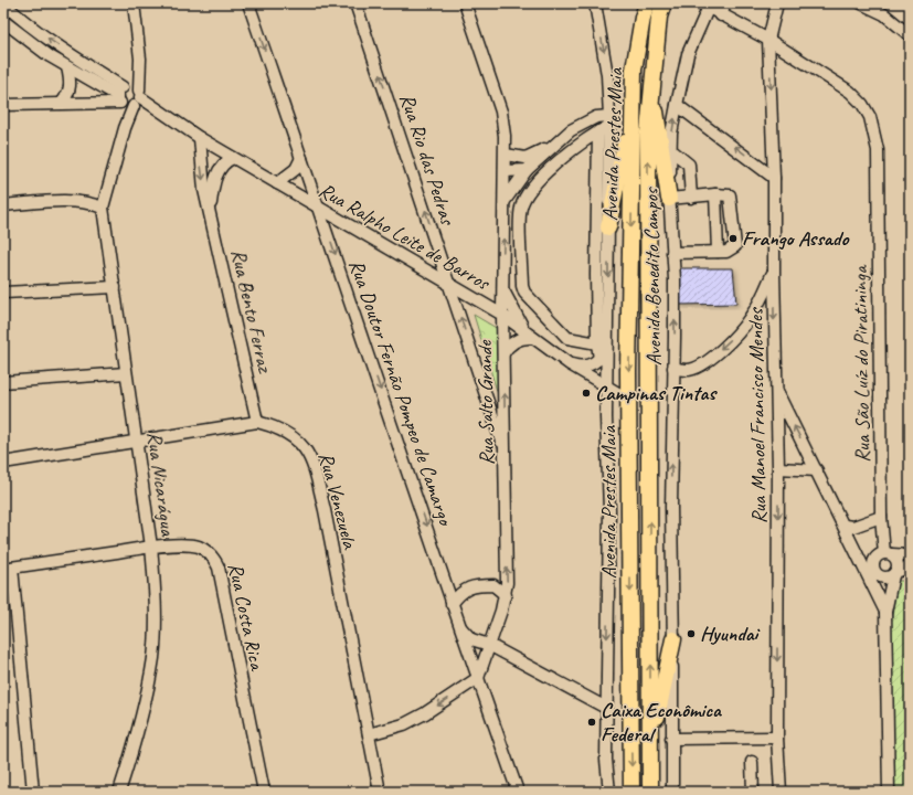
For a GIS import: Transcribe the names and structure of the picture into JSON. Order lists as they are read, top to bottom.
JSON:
{
  "streets": {
    "highway": ["Avenida Prestes Maia"],
    "street": [
      "Rua Rio das Pedras",
      "Rua Ralpho Leite de Barros",
      "Avenida Benedito Campos",
      "Rua Bento Ferraz",
      "Rua São Luíz do Piratininga",
      "Rua Doutor Fernão Pompeo de Camargo",
      "Rua Salto Grande",
      "Rua Manoel Francisco Mendes",
      "Rua Nicarágua",
      "Rua Venezuela",
      "Rua Costa Rica"
    ]
  },
  "crossings": [
    ["Avenida Prestes Maia", "Rua Ralpho Leite de Barros"],
    ["Rua Rio das Pedras", "Rua Ralpho Leite de Barros"],
    ["Rua Rio das Pedras", "Rua Salto Grande"],
    ["Rua Ralpho Leite de Barros", "Rua Bento Ferraz"],
    ["Rua Ralpho Leite de Barros", "Rua Doutor Fernão Pompeo de Camargo"],
    ["Rua Ralpho Leite de Barros", "Rua Salto Grande"],
    ["Avenida Benedito Campos", "Rua São Luíz do Piratininga"],
    ["Rua Bento Ferraz", "Rua Venezuela"],
    ["Rua São Luíz do Piratininga", "Rua Manoel Francisco Mendes"],
    ["Rua Doutor Fernão Pompeo de Camargo", "Rua Salto Grande"],
    ["Rua Nicarágua", "Rua Venezuela"],
    ["Rua Nicarágua", "Rua Costa Rica"]
  ],
  "one_way": [
    "Rua Rio das Pedras",
    "Rua Doutor Fernão Pompeo de Camargo",
    "Rua Salto Grande",
    "Rua Manoel Francisco Mendes"
  ],
  "places": [
    "Frango Assado",
    "Campinas Tintas",
    "Hyundai",
    "Caixa Econômica Federal"
  ]
}
